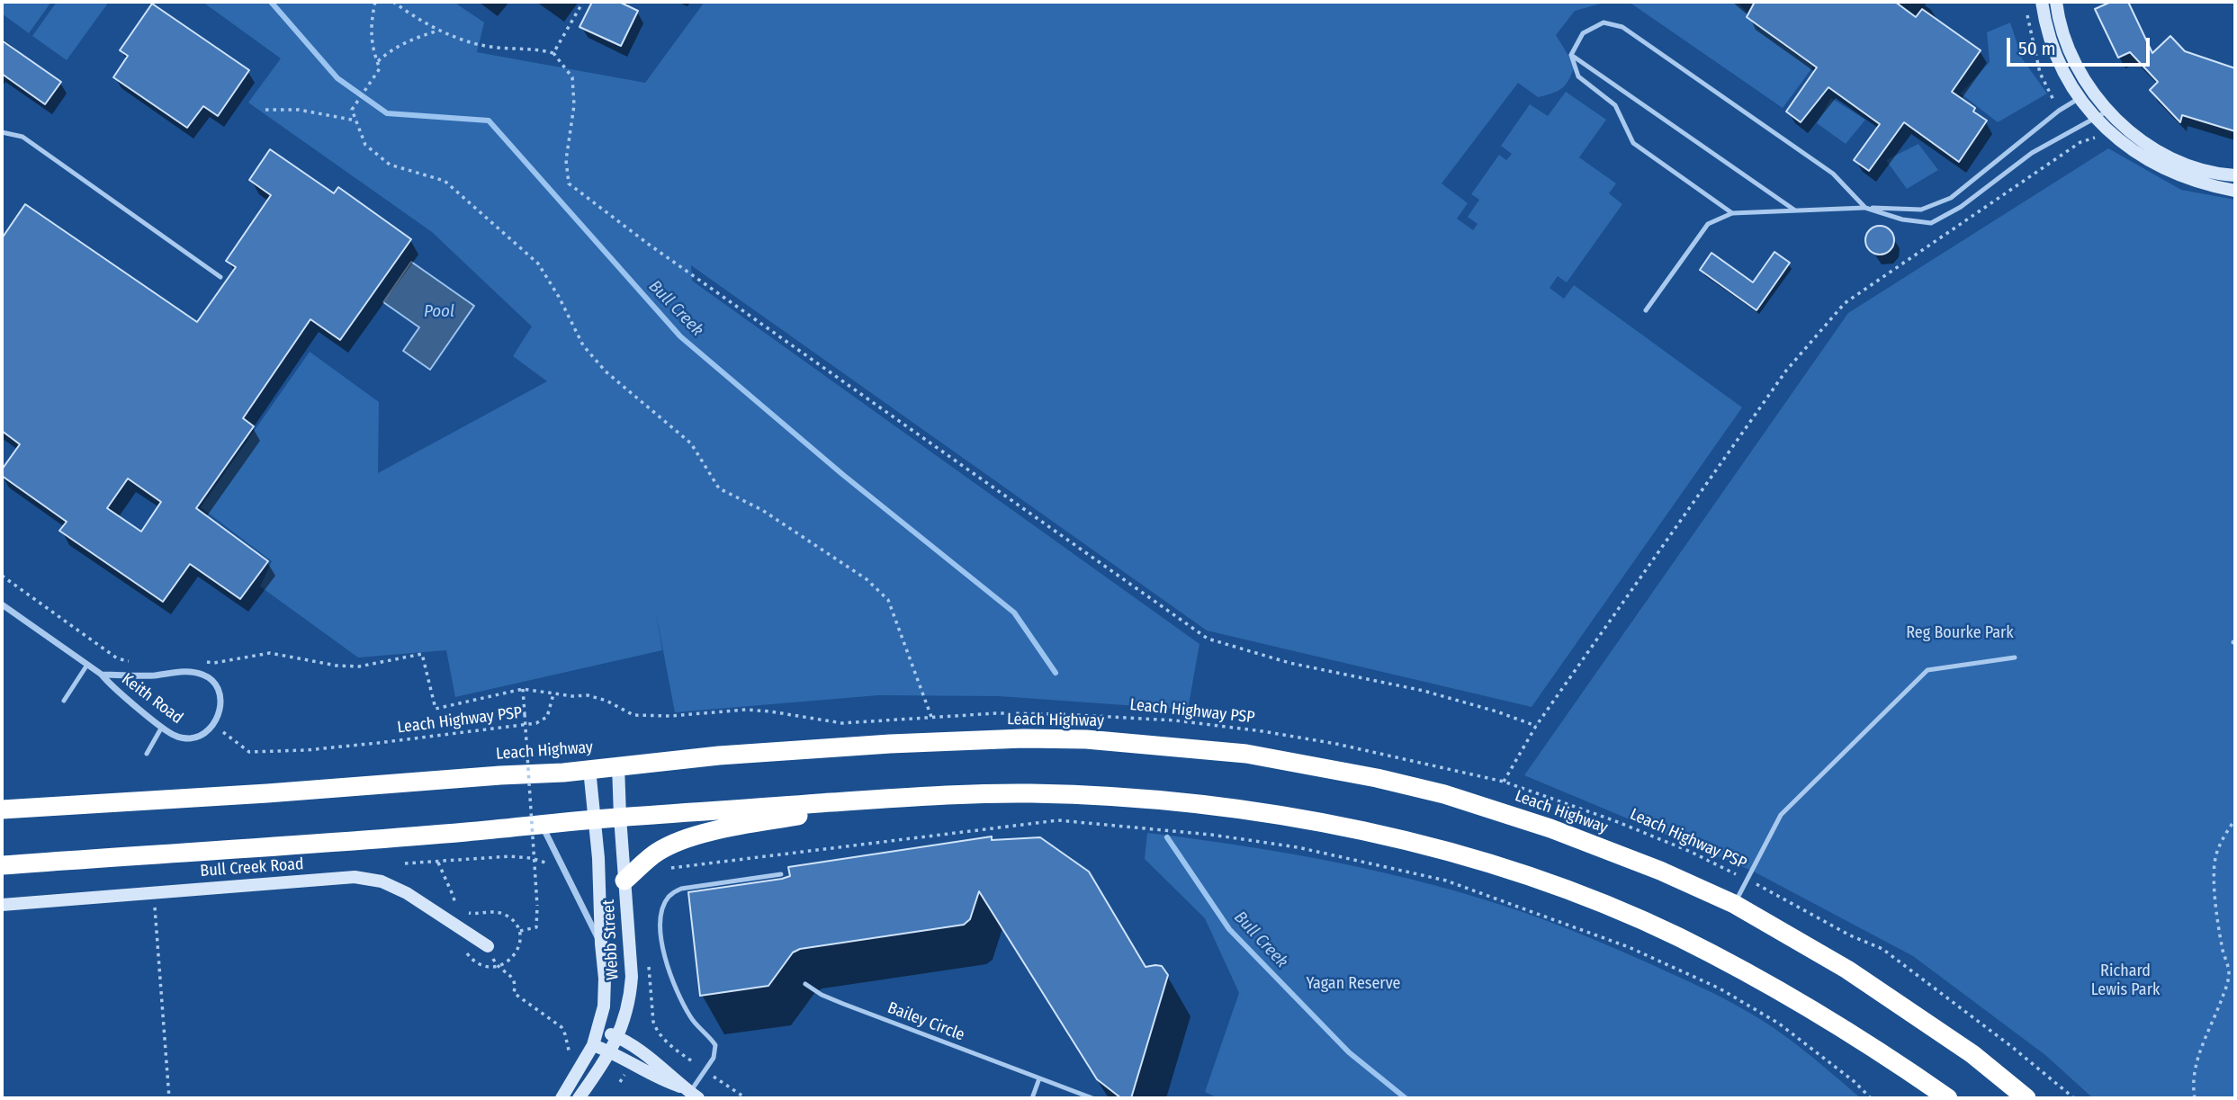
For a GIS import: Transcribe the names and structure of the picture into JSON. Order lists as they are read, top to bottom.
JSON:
{
  "streets": {
    "highway": ["Leach Highway"],
    "street": ["Keith Road", "Bull Creek Road", "Webb Street"],
    "lane": ["Bailey Circle"],
    "path": ["Leach Highway PSP"]
  },
  "crossings": [
    ["Keith Road", "Leach Highway PSP"],
    ["Leach Highway", "Webb Street"]
  ],
  "water": ["Bull Creek", "Pool"],
  "parks": ["Reg Bourke Park", "Richard Lewis Park", "Yagan Reserve"],
  "scale_bar": "50 m"
}
